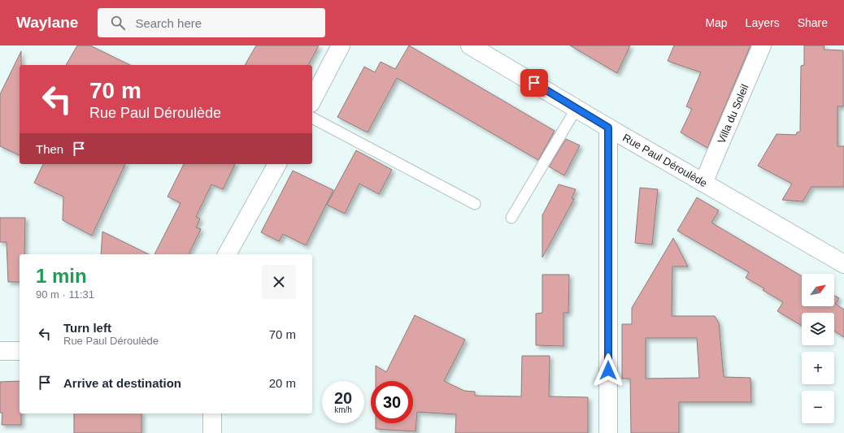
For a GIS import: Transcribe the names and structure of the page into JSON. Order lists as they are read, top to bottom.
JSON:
{
  "streets": {
    "street": ["Villa du Soleil", "Rue Paul Déroulède"]
  },
  "crossings": [
    ["Villa du Soleil", "Rue Paul Déroulède"]
  ],
  "north": "top right",
  "page": {
    "header": "Waylane",
    "search": "Search here",
    "nav": ["Map", "Layers", "Share"],
    "turn": ["70 m", "Rue Paul Déroulède"],
    "then": "Then",
    "heading": ["1 min", "90 m · 11:31"],
    "map_buttons": ["+", "−"],
    "list": [
      {
        "name": "Turn left",
        "note": "Rue Paul Déroulède",
        "value": "70 m"
      },
      {
        "name": "Arrive at destination",
        "value": "20 m"
      }
    ],
    "speed": "20 km/h",
    "limit": "30"
  }
}
